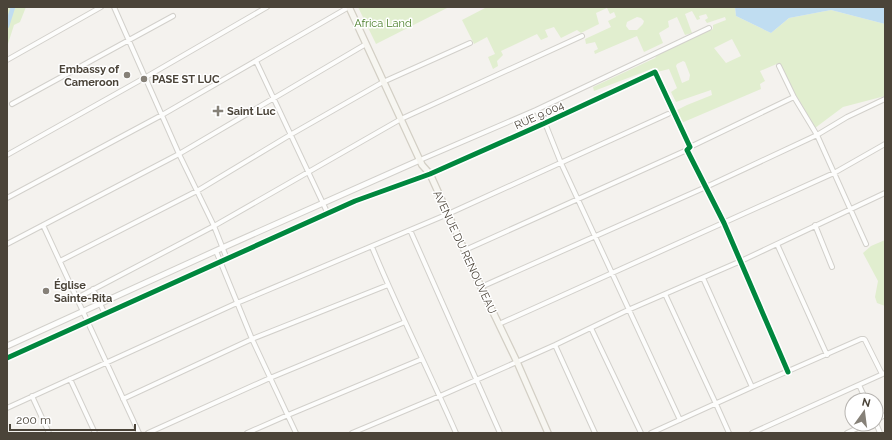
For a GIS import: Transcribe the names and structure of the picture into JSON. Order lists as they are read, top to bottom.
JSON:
{
  "streets": {
    "main road": ["AVENUE DU RENOUVEAU"],
    "street": ["RUE 9.004"]
  },
  "crossings": [
    ["RUE 9.004", "AVENUE DU RENOUVEAU"]
  ],
  "parks": ["Africa Land"],
  "places": {
    "other": ["Embassy of Cameroon", "PASE ST LUC", "Église Sainte-Rita"],
    "health": ["Saint Luc"]
  },
  "scale_bar": "200 m",
  "north": "top"
}
